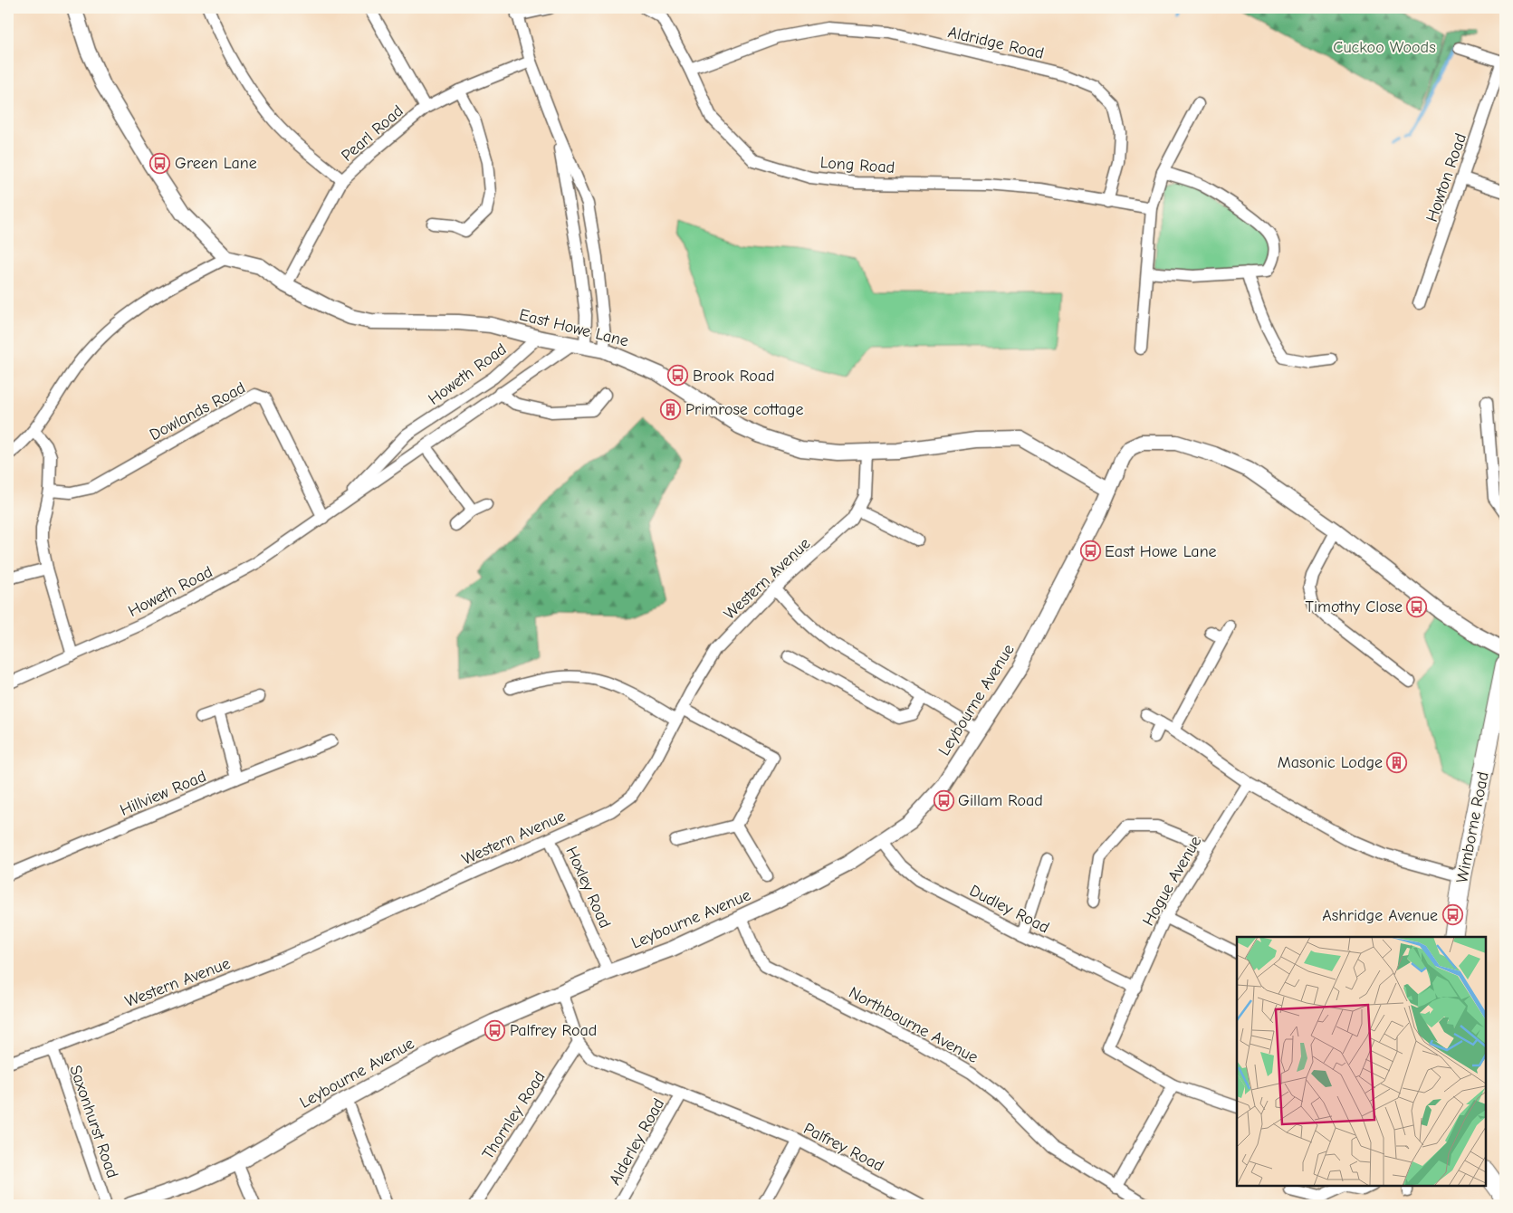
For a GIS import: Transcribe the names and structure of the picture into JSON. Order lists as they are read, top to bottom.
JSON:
{
  "streets": {
    "main road": ["Wimborne Road"],
    "street": [
      "Aldridge Road",
      "Pearl Road",
      "Long Road",
      "Howton Road",
      "East Howe Lane",
      "Howeth Road",
      "Dowlands Road",
      "Western Avenue",
      "Leybourne Avenue",
      "Hillview Road",
      "Hogue Avenue",
      "Hoxley Road",
      "Dudley Road",
      "Northbourne Avenue",
      "Thornley Road",
      "Saxonhurst Road",
      "Alderley Road",
      "Palfrey Road"
    ]
  },
  "crossings": [
    ["Aldridge Road", "Long Road"],
    ["Pearl Road", "East Howe Lane"],
    ["East Howe Lane", "Howeth Road"],
    ["East Howe Lane", "Western Avenue"],
    ["East Howe Lane", "Leybourne Avenue"],
    ["Howeth Road", "Dowlands Road"],
    ["Western Avenue", "Hoxley Road"],
    ["Western Avenue", "Saxonhurst Road"],
    ["Leybourne Avenue", "Hoxley Road"],
    ["Leybourne Avenue", "Dudley Road"],
    ["Leybourne Avenue", "Northbourne Avenue"],
    ["Leybourne Avenue", "Palfrey Road"],
    ["Hogue Avenue", "Dudley Road"],
    ["Thornley Road", "Palfrey Road"],
    ["Alderley Road", "Palfrey Road"]
  ],
  "parks": ["Cuckoo Woods"],
  "places": {
    "bus stop": [
      "Green Lane",
      "Brook Road",
      "East Howe Lane",
      "Timothy Close",
      "Gillam Road",
      "Ashridge Avenue",
      "Palfrey Road"
    ],
    "building": ["Primrose cottage", "Masonic Lodge"]
  }
}
